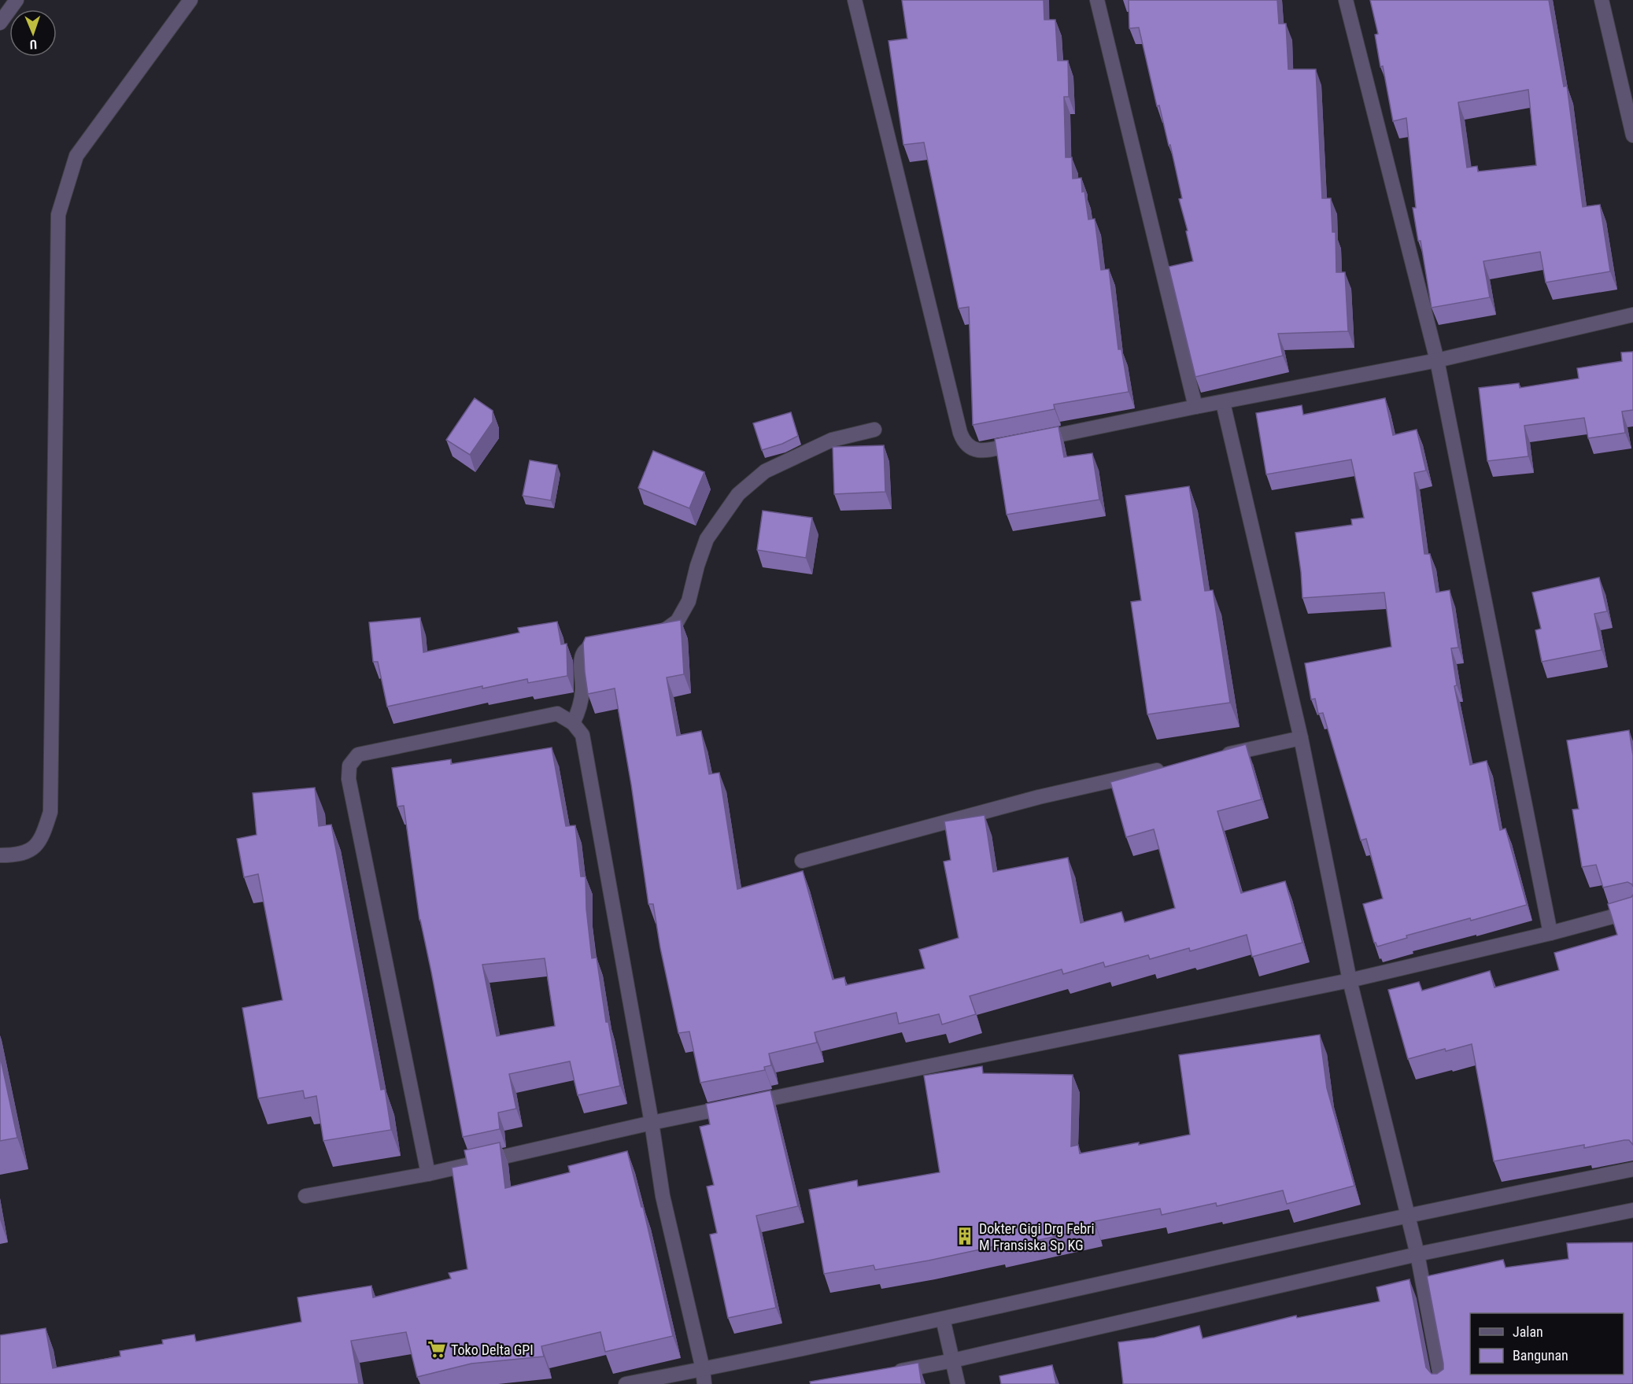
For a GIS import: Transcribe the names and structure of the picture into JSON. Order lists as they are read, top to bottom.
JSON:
{
  "places": {
    "building": ["Dokter Gigi Drg Febri M Fransiska Sp KG"],
    "supermarket": ["Toko Delta GPI"]
  },
  "legend": ["Jalan", "Bangunan"],
  "north": "bottom"
}
